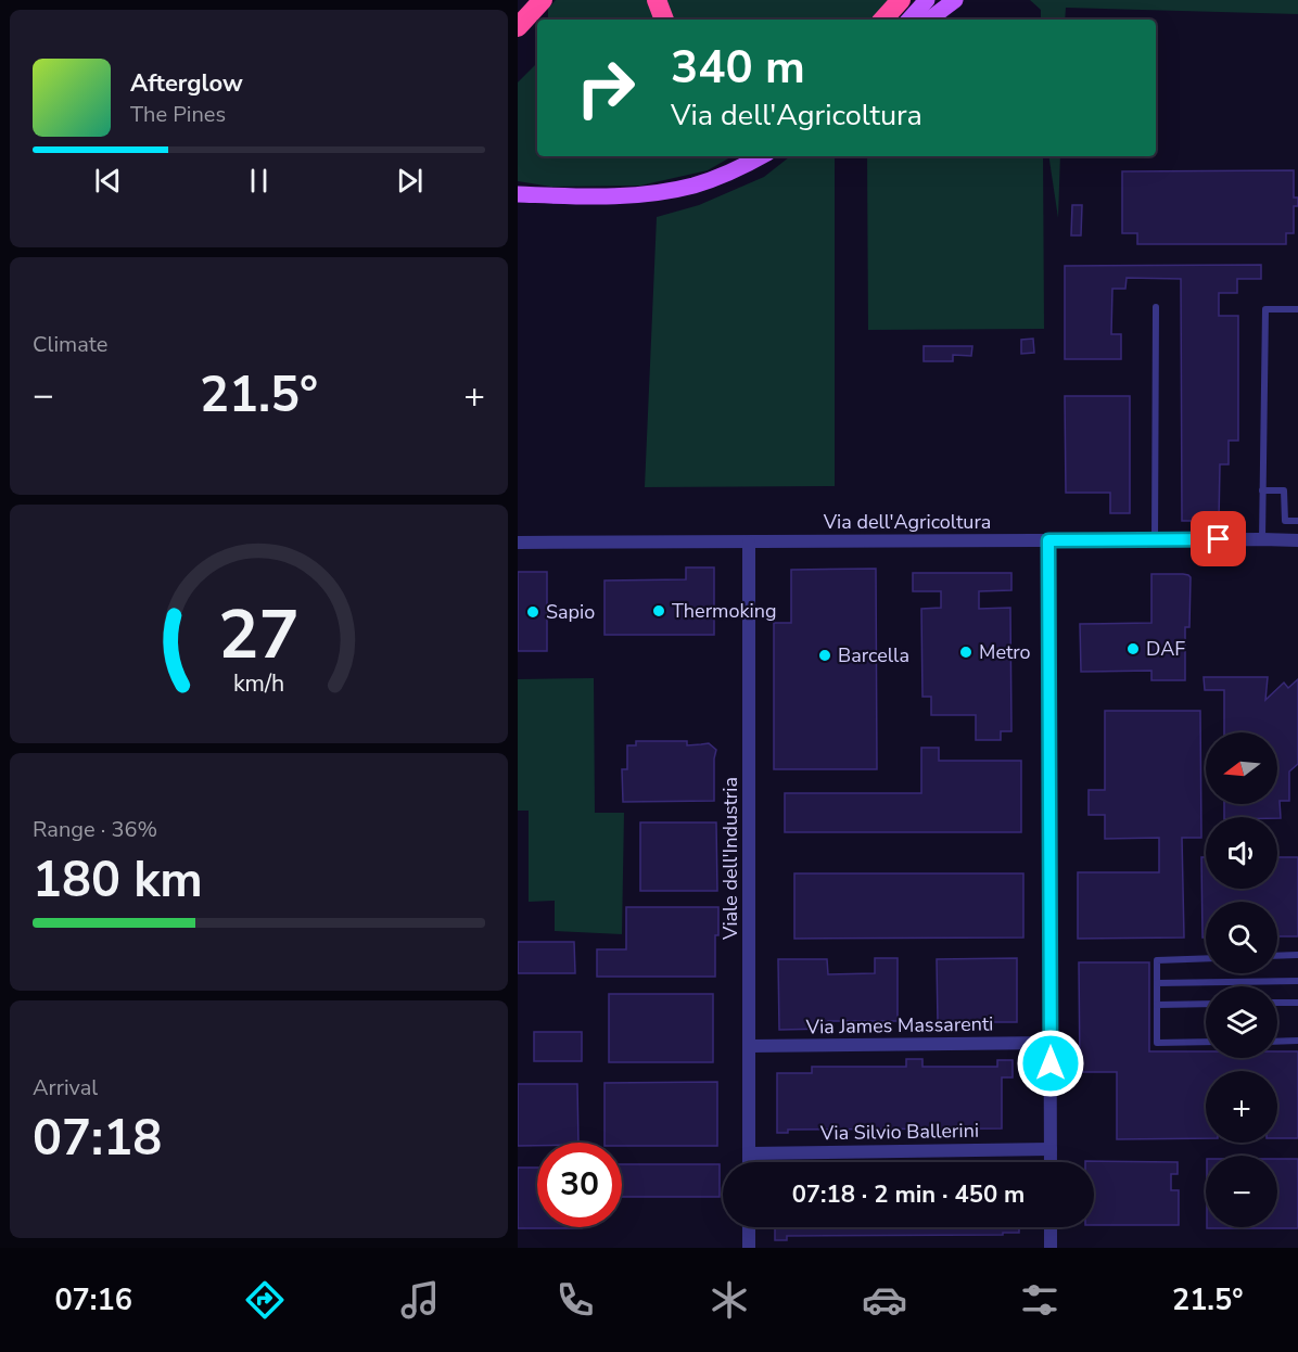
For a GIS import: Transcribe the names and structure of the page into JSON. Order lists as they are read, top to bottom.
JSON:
{
  "streets": {
    "street": [
      "Via dell'Agricoltura",
      "Viale dell'Industria",
      "Via James Massarenti",
      "Via Silvio Ballerini"
    ]
  },
  "crossings": [
    ["Via dell'Agricoltura", "Viale dell'Industria"],
    ["Viale dell'Industria", "Via James Massarenti"],
    ["Viale dell'Industria", "Via Silvio Ballerini"]
  ],
  "places": [
    "Thermoking",
    "Sapio",
    "DAF",
    "Metro",
    "Barcella"
  ],
  "north": "left",
  "page": {
    "turn": ["340 m", "Via dell'Agricoltura"],
    "song": ["Afterglow", "The Pines"],
    "tile": [
      "Climate",
      ["Range · 36%", "180 km"],
      ["Arrival", "07:18"]
    ],
    "heat": ["−", "21.5°", "+"],
    "map_buttons": ["+", "−"],
    "limit": "30",
    "trip": "07:18 · 2 min · 450 m",
    "tabs": ["07:16", "21.5°"],
    "gauge": ["27", "km/h"]
  }
}
